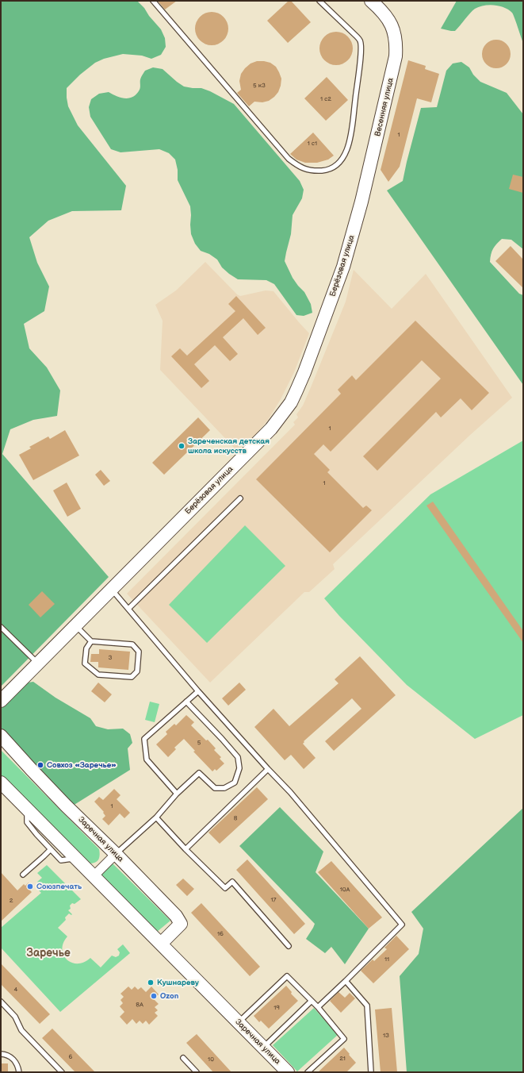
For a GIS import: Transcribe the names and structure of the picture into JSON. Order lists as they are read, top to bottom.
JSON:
{
  "streets": {
    "street": ["Весенняя улица", "Берёзовая улица", "Заречная улица"]
  },
  "crossings": [
    ["Весенняя улица", "Берёзовая улица"]
  ],
  "districts": ["Заречье"],
  "places": [
    "Зареченская детская школа искусств",
    "Совхоз «Заречье»",
    "Союзпечать",
    "Кушнареву",
    "Ozon"
  ],
  "house_numbers": [
    "5 к3",
    "1 с2",
    "1",
    "1 с1",
    "1",
    "1",
    "3",
    "5",
    "1",
    "8",
    "10А",
    "17",
    "2",
    "16",
    "11",
    "4",
    "8А",
    "19",
    "13",
    "6",
    "21",
    "10"
  ]
}
